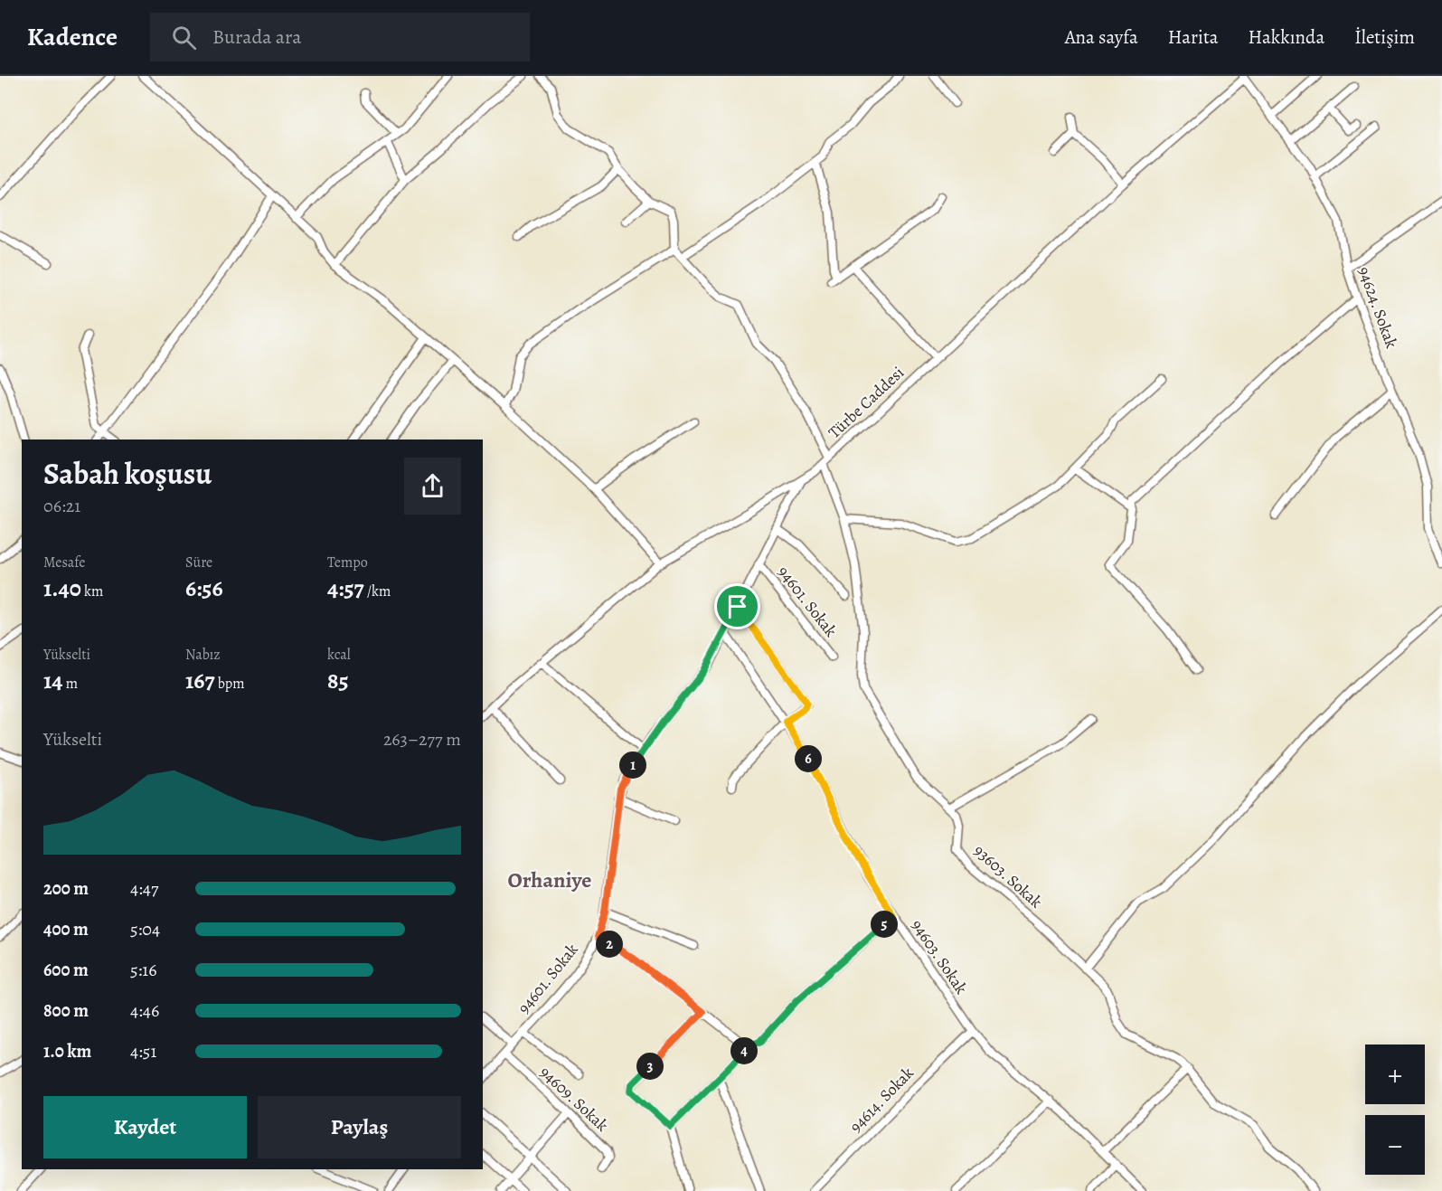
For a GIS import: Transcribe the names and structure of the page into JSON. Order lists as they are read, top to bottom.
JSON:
{
  "streets": {
    "street": [
      "94624. Sokak",
      "Türbe Caddesi",
      "94601. Sokak",
      "93603. Sokak",
      "94603. Sokak",
      "94609. Sokak",
      "94614. Sokak"
    ]
  },
  "crossings": [
    ["94624. Sokak", "Türbe Caddesi"],
    ["Türbe Caddesi", "94601. Sokak"],
    ["Türbe Caddesi", "93603. Sokak"],
    ["94601. Sokak", "94603. Sokak"],
    ["94601. Sokak", "94609. Sokak"],
    ["94603. Sokak", "94614. Sokak"]
  ],
  "districts": ["Orhaniye"],
  "page": {
    "header": "Kadence",
    "search": "Burada ara",
    "nav": [
      "Ana sayfa",
      "Harita",
      "Hakkında",
      "İletişim"
    ],
    "heading": ["Sabah koşusu", "06:21"],
    "stats": [
      ["Mesafe", "1.40 km"],
      ["Süre", "6:56"],
      ["Tempo", "4:57 /km"],
      ["Yükselti", "14 m"],
      ["Nabız", "167 bpm"],
      ["kcal", "85"]
    ],
    "chart": ["Yükselti", "263–277 m"],
    "pins": [
      "6",
      "1",
      "5",
      "2",
      "4",
      "3"
    ],
    "list": [
      {
        "name": "200 m",
        "note": "4:47"
      },
      {
        "name": "400 m",
        "note": "5:04"
      },
      {
        "name": "600 m",
        "note": "5:16"
      },
      {
        "name": "800 m",
        "note": "4:46"
      },
      {
        "name": "1.0 km",
        "note": "4:51"
      }
    ],
    "map_buttons": ["+", "−"],
    "buttons": ["Kaydet", "Paylaş"]
  }
}
